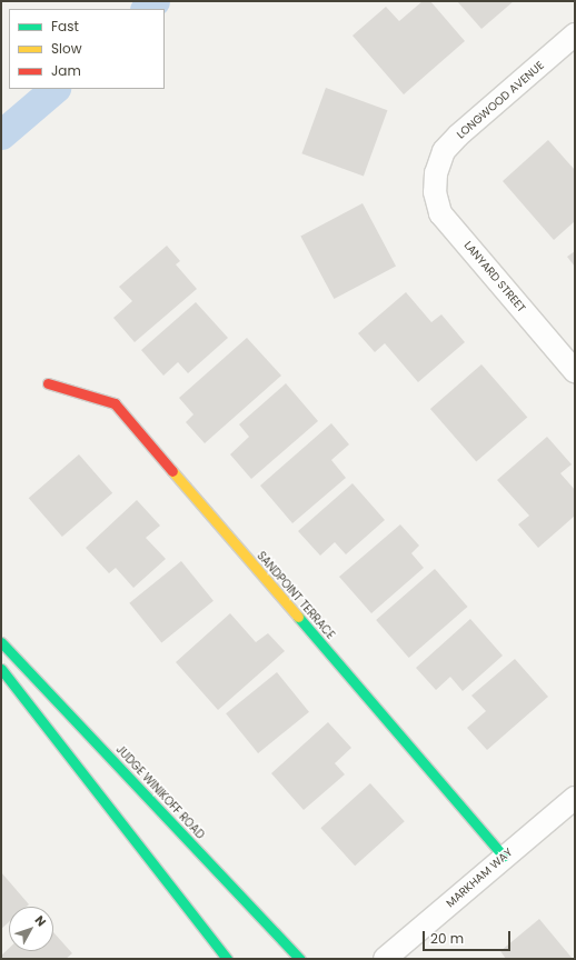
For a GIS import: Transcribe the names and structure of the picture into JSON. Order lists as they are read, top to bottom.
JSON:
{
  "streets": {
    "street": [
      "LONGWOOD AVENUE",
      "LANYARD STREET",
      "SANDPOINT TERRACE",
      "JUDGE WINIKOFF ROAD",
      "MARKHAM WAY"
    ]
  },
  "crossings": [
    ["LONGWOOD AVENUE", "LANYARD STREET"],
    ["SANDPOINT TERRACE", "MARKHAM WAY"]
  ],
  "legend": ["Fast", "Slow", "Jam"],
  "scale_bar": "20 m",
  "north": "top right"
}
